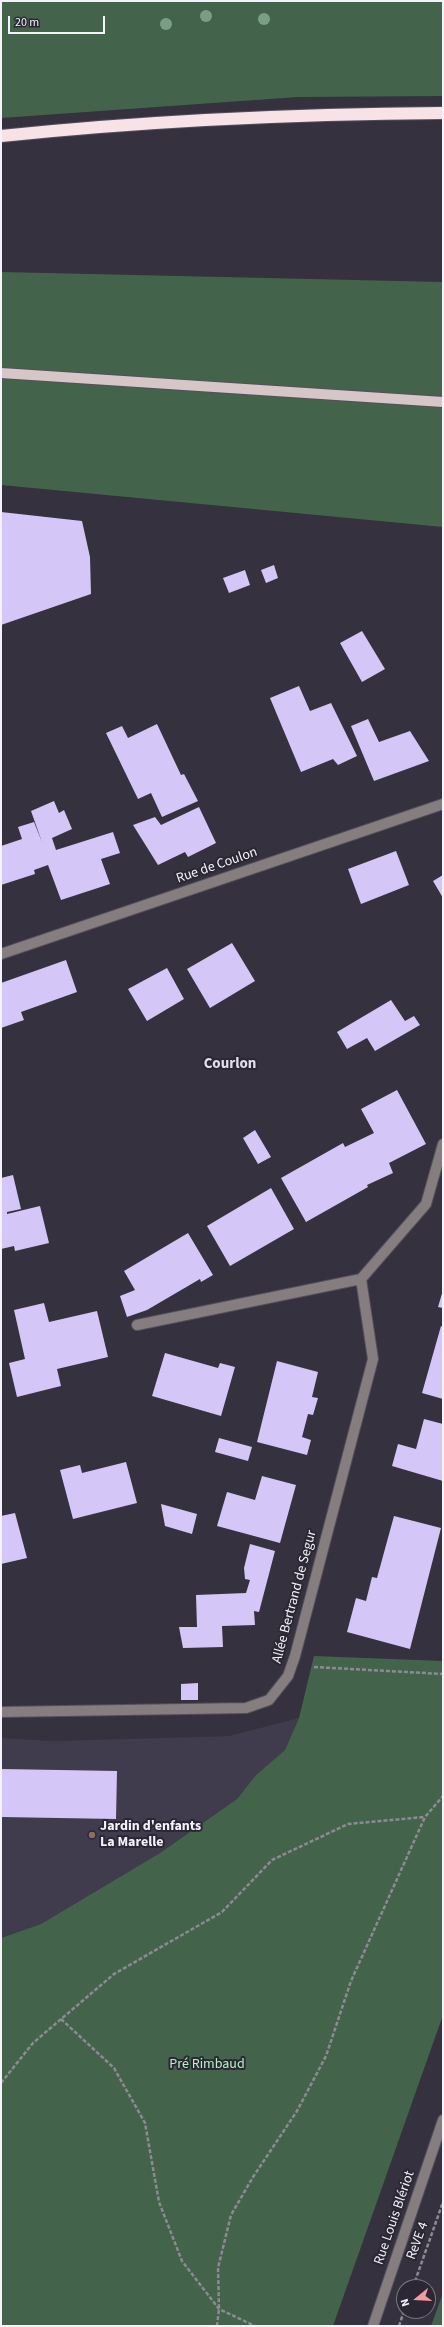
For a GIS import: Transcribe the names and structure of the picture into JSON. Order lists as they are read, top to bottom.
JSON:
{
  "streets": {
    "street": ["Rue de Coulon", "Allée Bertrand de Segur", "Rue Louis Blériot"],
    "path": ["ReVE 4"]
  },
  "districts": ["Courlon"],
  "parks": ["Pré Rimbaud"],
  "places": ["Jardin d'enfants La Marelle"],
  "scale_bar": "20 m",
  "north": "left"
}
